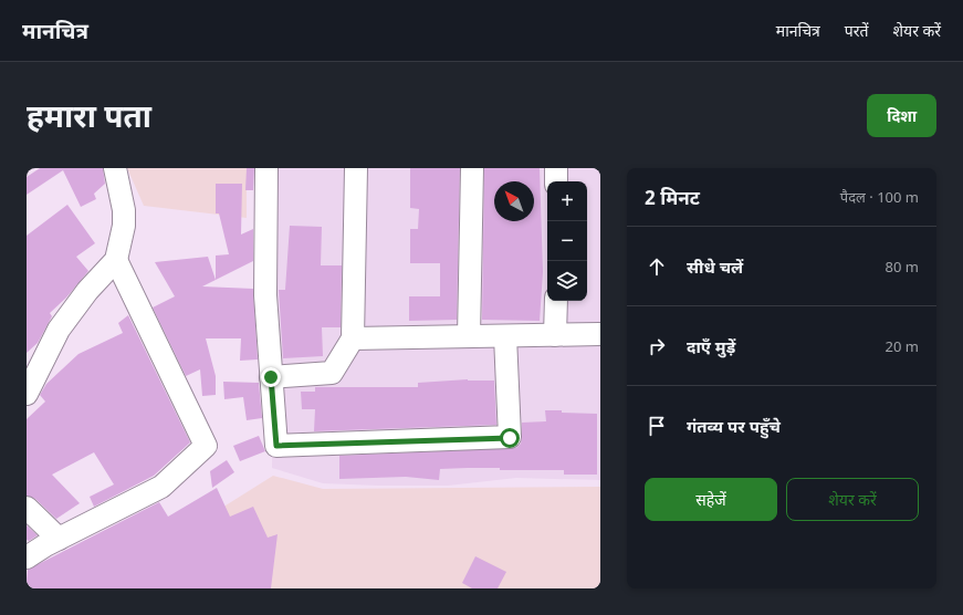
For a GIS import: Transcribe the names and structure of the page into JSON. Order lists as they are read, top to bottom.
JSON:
{
  "north": "top left",
  "page": {
    "header": "मानचित्र",
    "nav": ["मानचित्र", "परतें", "शेयर करें"],
    "title": "हमारा पता",
    "buttons": [
      "दिशा",
      ["सहेजें", "शेयर करें"]
    ],
    "heading": ["2 मिनट", "पैदल · 100 m"],
    "map_buttons": ["+", "−"],
    "list": [
      ["सीधे चलें", "80 m"],
      ["दाएँ मुड़ें", "20 m"],
      "गंतव्य पर पहुँचे"
    ]
  }
}
